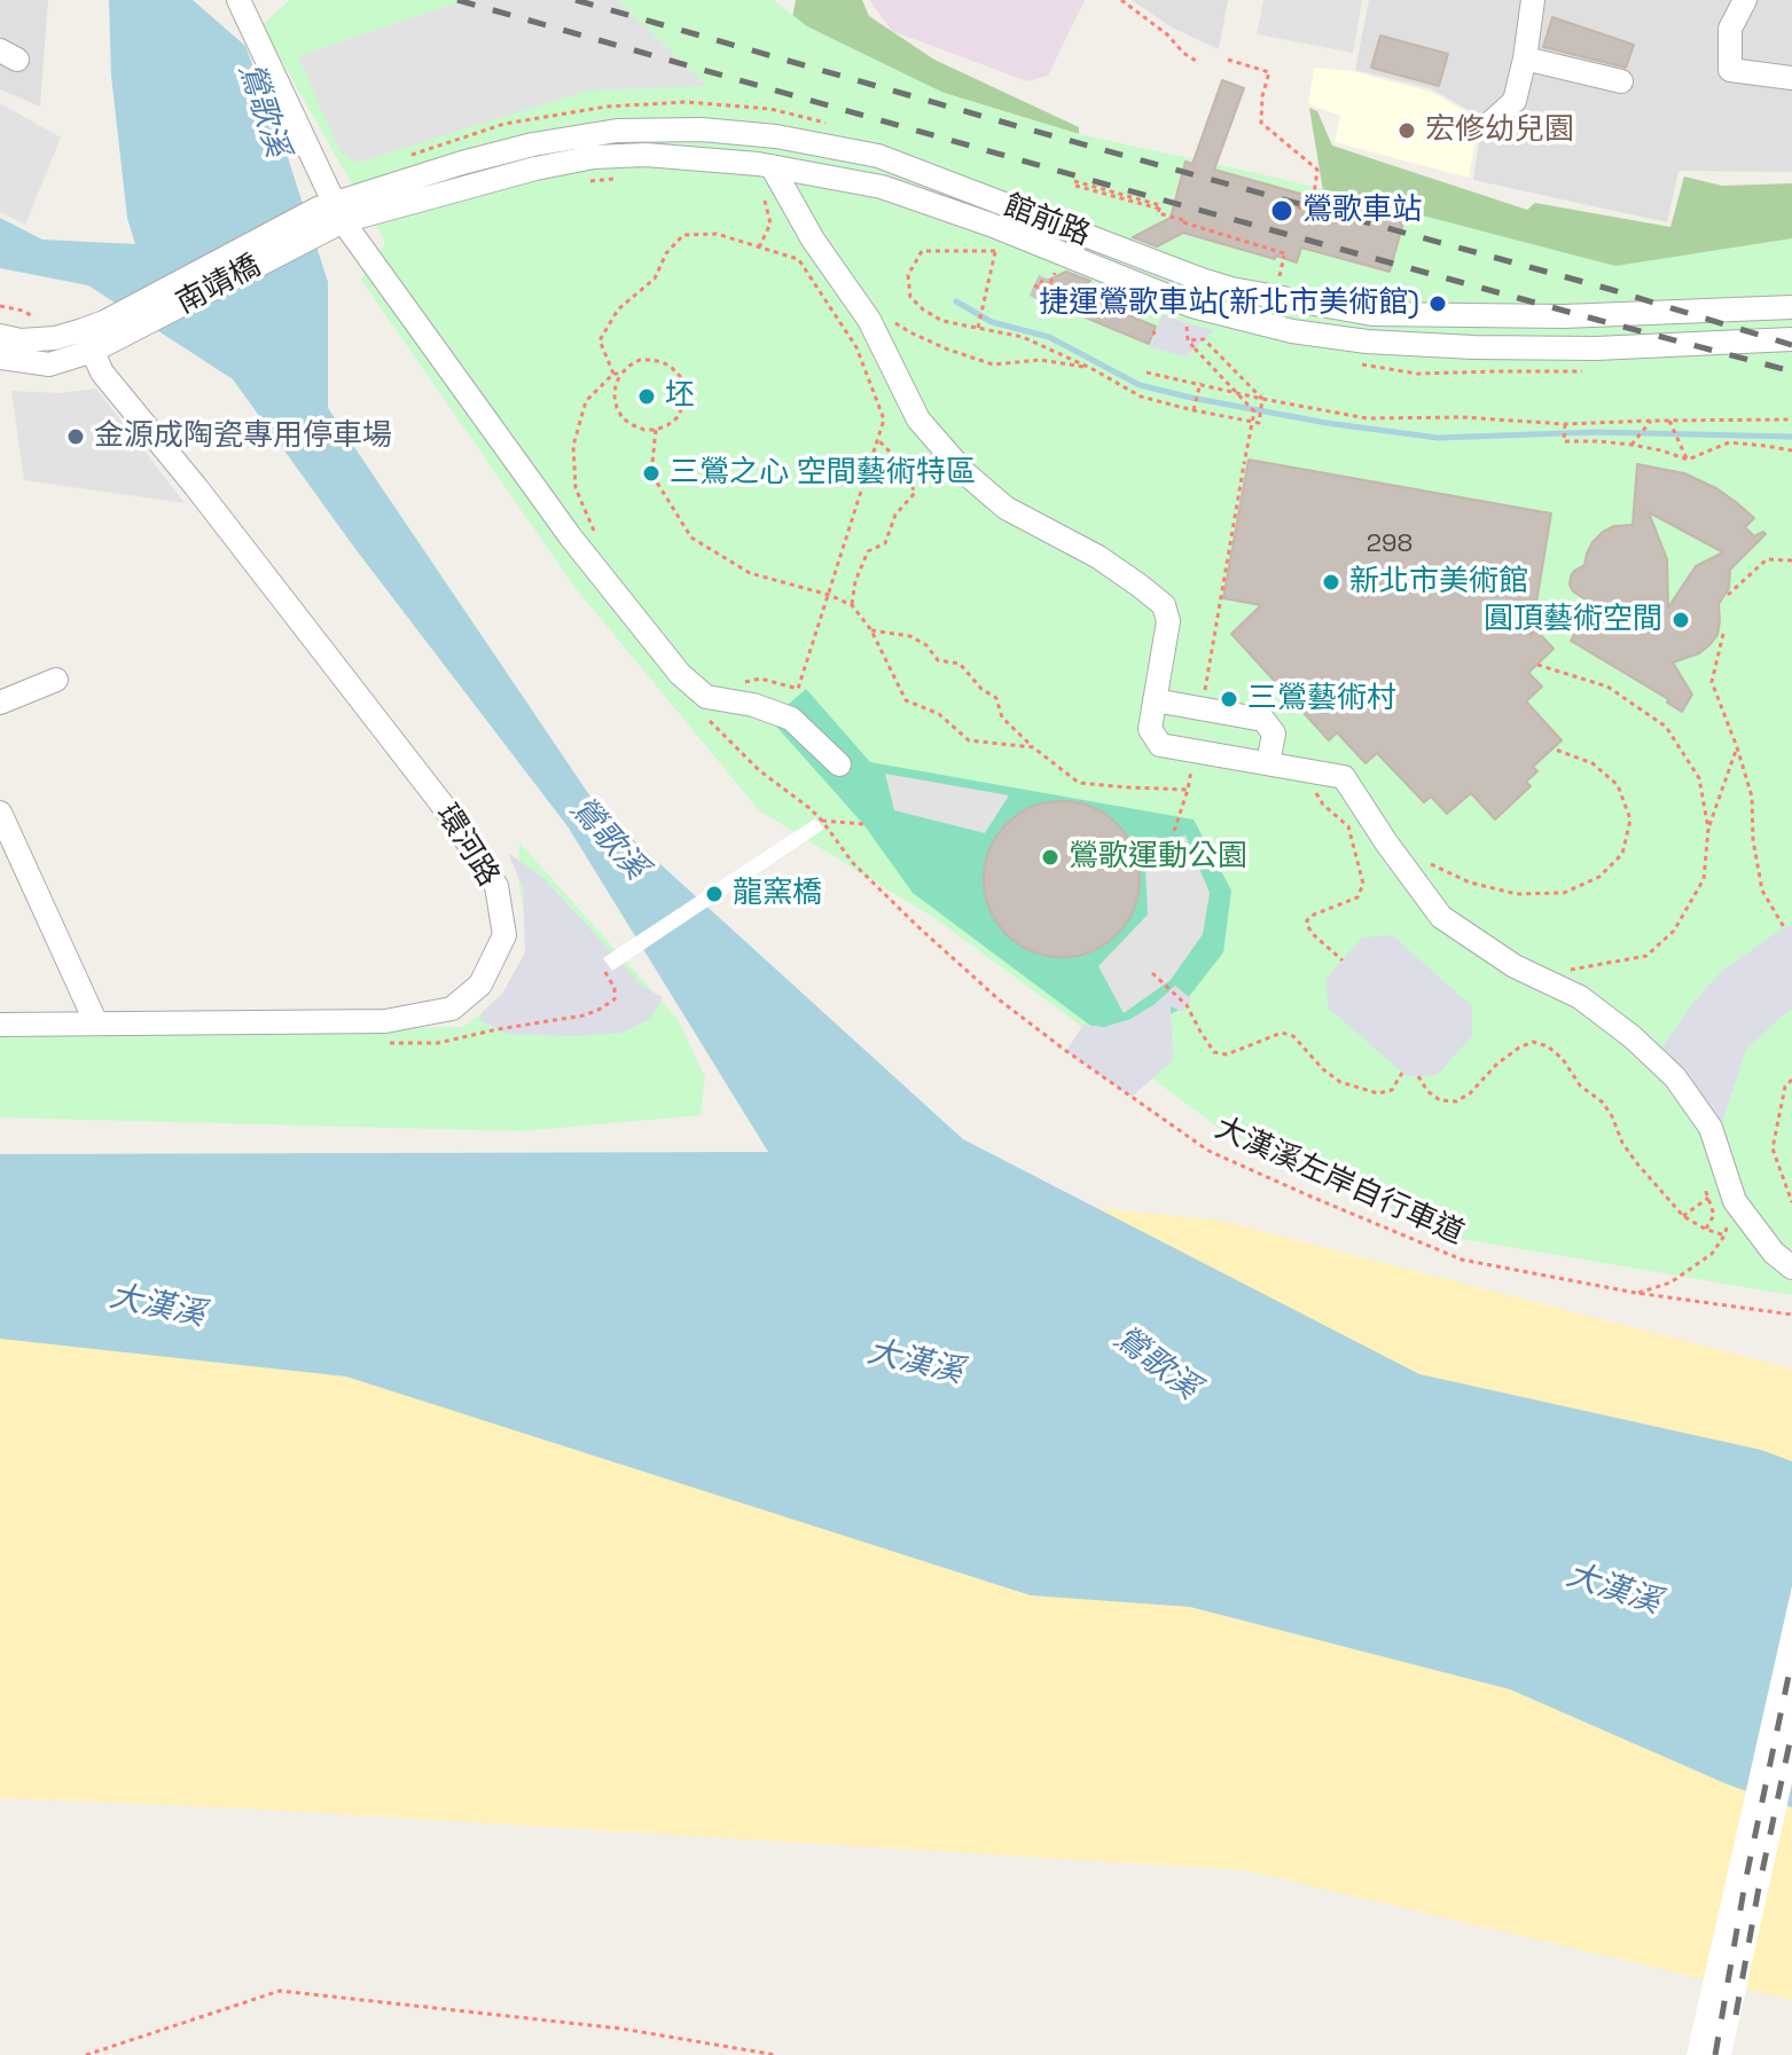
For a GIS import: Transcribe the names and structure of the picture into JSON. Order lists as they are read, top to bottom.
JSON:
{
  "streets": {
    "street": ["館前路", "南靖橋", "環河路"],
    "path": ["大漢溪左岸自行車道"]
  },
  "crossings": [
    ["館前路", "南靖橋"],
    ["南靖橋", "環河路"]
  ],
  "water": ["鶯歌溪", "大漢溪"],
  "places": [
    "宏修幼兒園",
    "鶯歌車站",
    "捷運鶯歌車站(新北市美術館)",
    "坯",
    "金源成陶瓷專用停車場",
    "三鶯之心 空間藝術特區",
    "新北市美術館",
    "圓頂藝術空間",
    "三鶯藝術村",
    "鶯歌運動公園",
    "龍窯橋"
  ],
  "house_numbers": ["298"]
}
